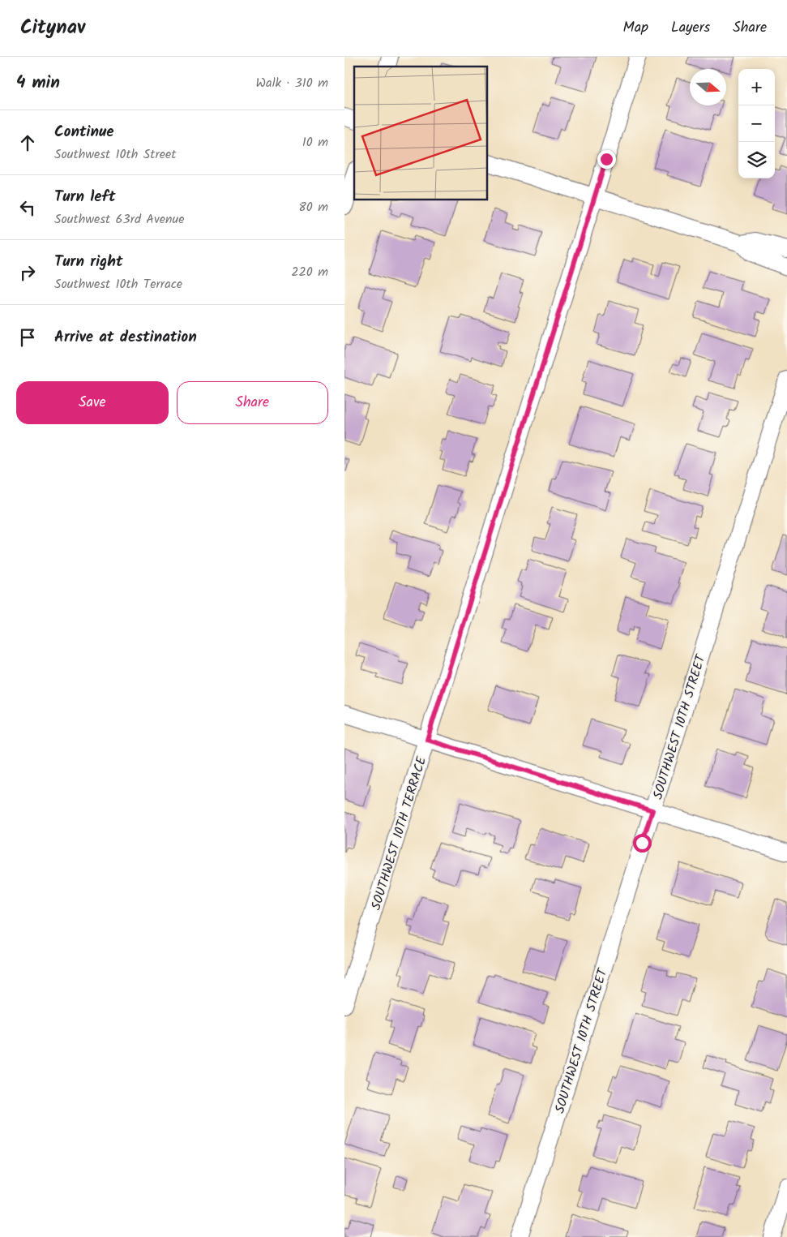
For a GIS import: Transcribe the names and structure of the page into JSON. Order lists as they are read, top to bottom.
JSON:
{
  "streets": {
    "street": ["SOUTHWEST 10TH STREET", "SOUTHWEST 10TH TERRACE"]
  },
  "north": "right",
  "page": {
    "header": "Citynav",
    "nav": ["Map", "Layers", "Share"],
    "heading": ["4 min", "Walk · 310 m"],
    "map_buttons": ["+", "−"],
    "list": [
      ["Continue", "Southwest 10th Street", "10 m"],
      ["Turn left", "Southwest 63rd Avenue", "80 m"],
      ["Turn right", "Southwest 10th Terrace", "220 m"],
      "Arrive at destination"
    ],
    "buttons": ["Save", "Share"]
  }
}
